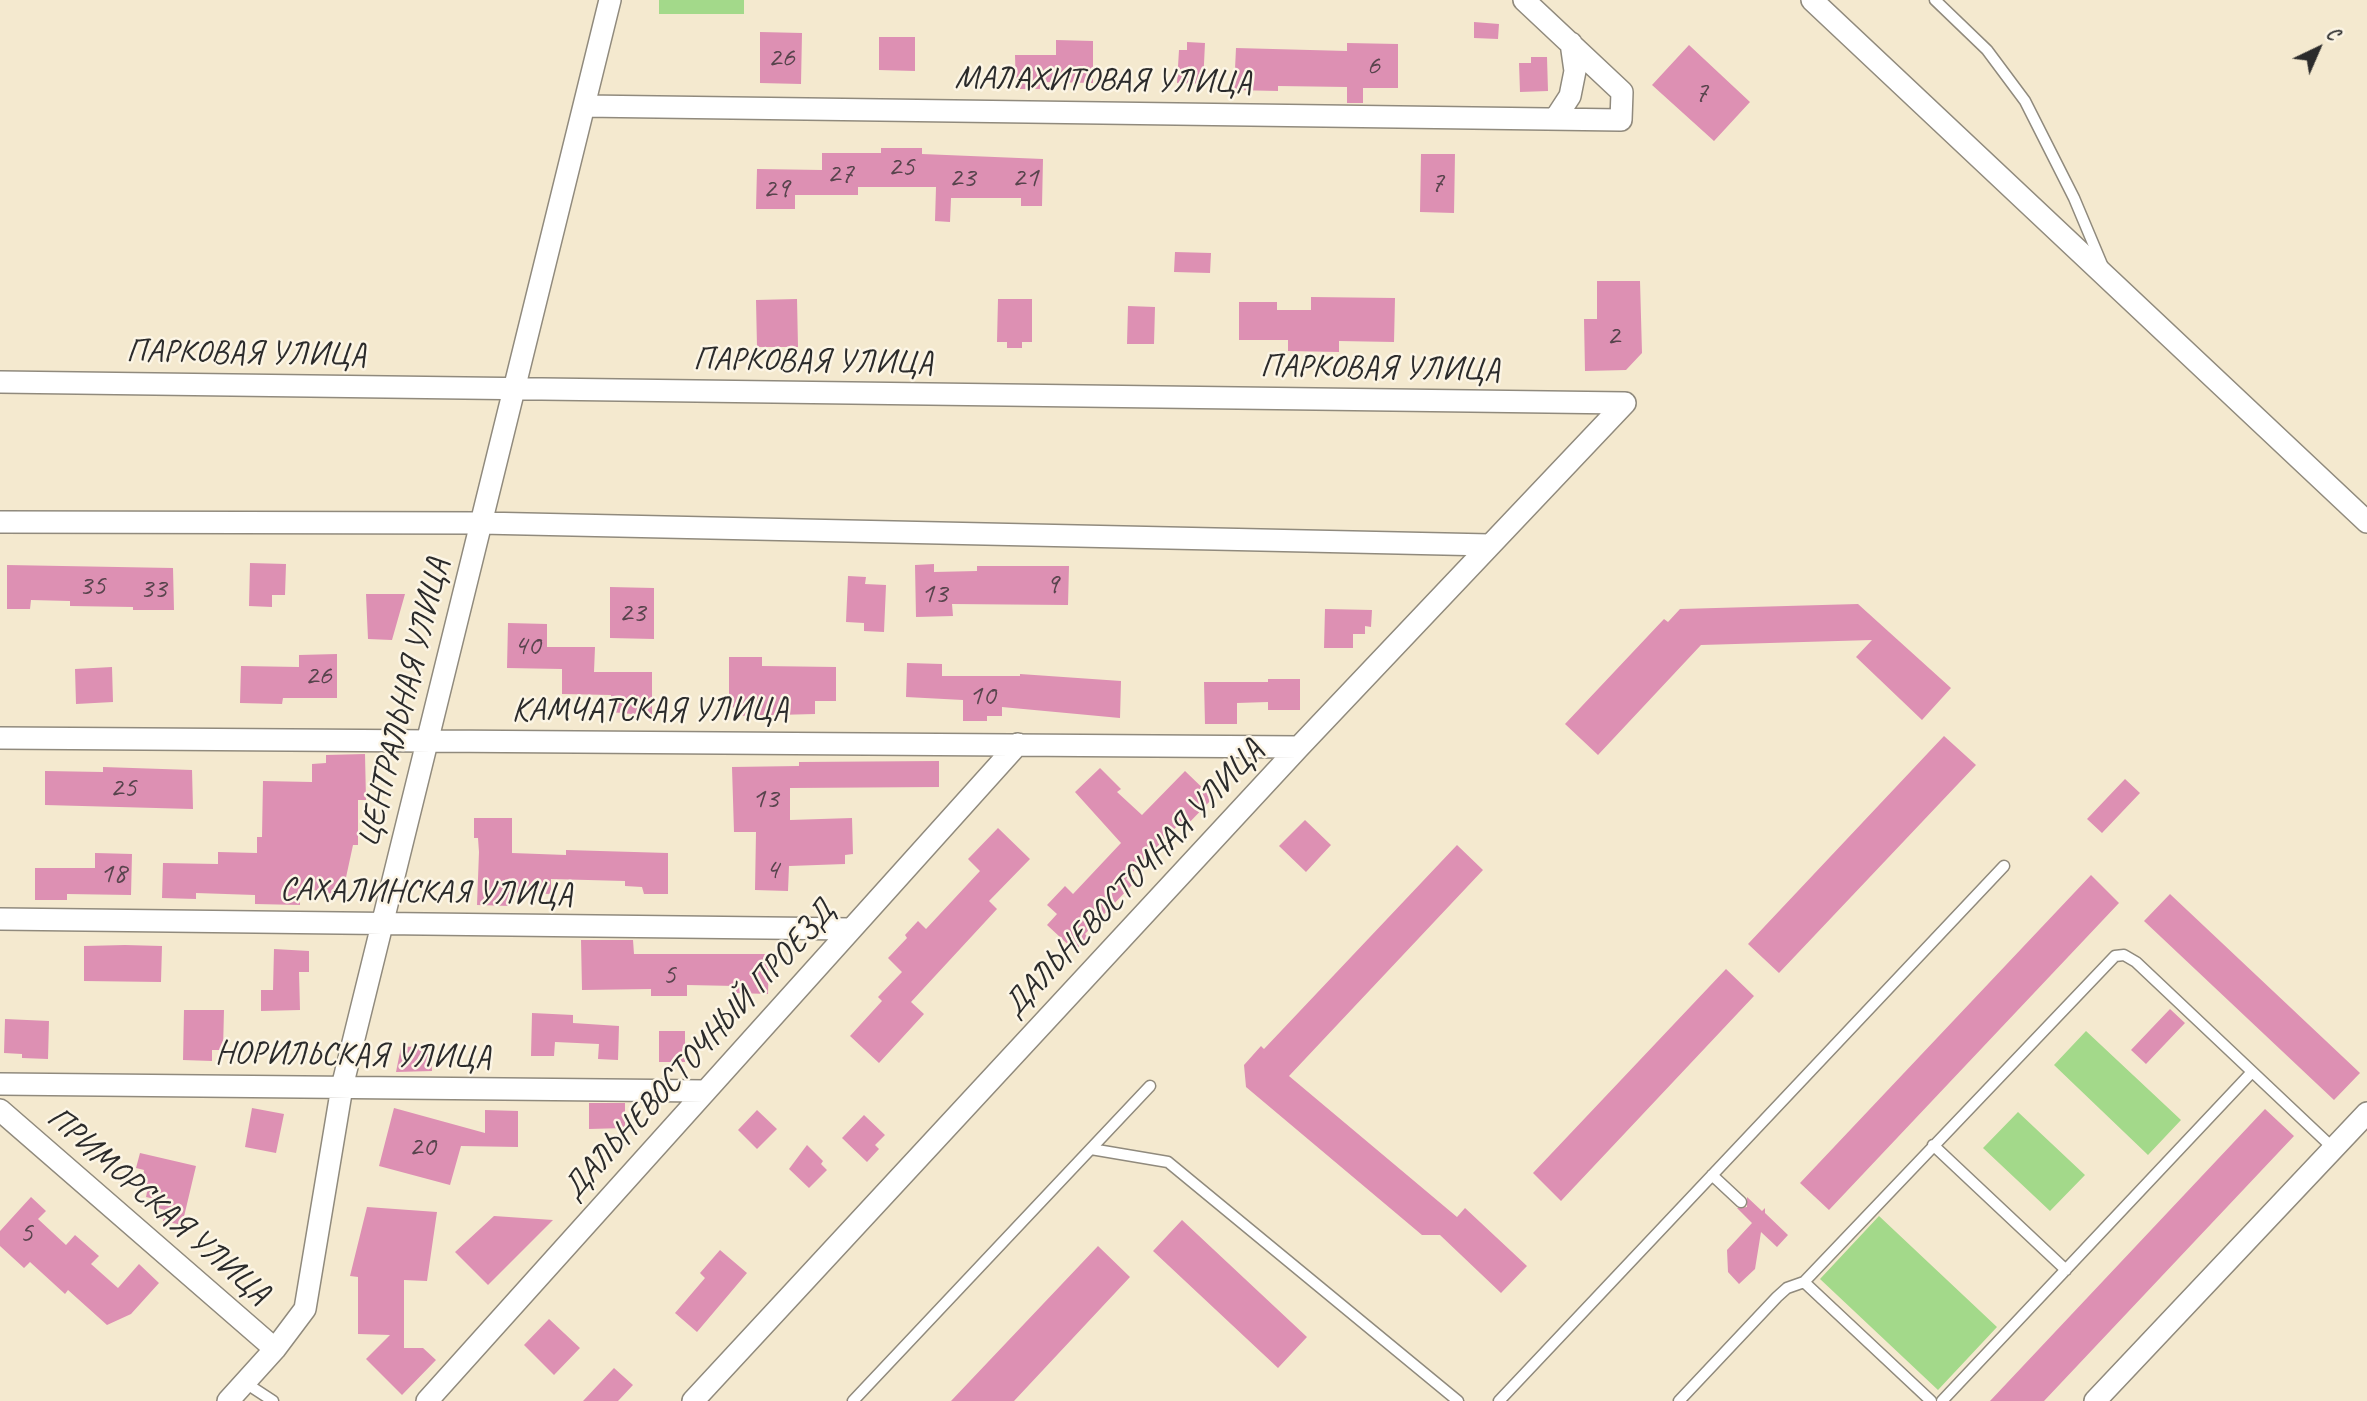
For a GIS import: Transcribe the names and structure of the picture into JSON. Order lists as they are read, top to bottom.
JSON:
{
  "streets": {
    "street": [
      "МАЛАХИТОВАЯ УЛИЦА",
      "ПАРКОВАЯ УЛИЦА",
      "ЦЕНТРАЛЬНАЯ УЛИЦА",
      "КАМЧАТСКАЯ УЛИЦА",
      "ДАЛЬНЕВОСТОЧНАЯ УЛИЦА",
      "САХАЛИНСКАЯ УЛИЦА",
      "ДАЛЬНЕВОСТОЧНЫЙ ПРОЕЗД",
      "НОРИЛЬСКАЯ УЛИЦА",
      "ПРИМОРСКАЯ УЛИЦА"
    ]
  },
  "crossings": [
    ["МАЛАХИТОВАЯ УЛИЦА", "ЦЕНТРАЛЬНАЯ УЛИЦА"],
    ["ПАРКОВАЯ УЛИЦА", "ЦЕНТРАЛЬНАЯ УЛИЦА"],
    ["ПАРКОВАЯ УЛИЦА", "ДАЛЬНЕВОСТОЧНАЯ УЛИЦА"],
    ["ЦЕНТРАЛЬНАЯ УЛИЦА", "КАМЧАТСКАЯ УЛИЦА"],
    ["ЦЕНТРАЛЬНАЯ УЛИЦА", "САХАЛИНСКАЯ УЛИЦА"],
    ["ЦЕНТРАЛЬНАЯ УЛИЦА", "НОРИЛЬСКАЯ УЛИЦА"],
    ["ЦЕНТРАЛЬНАЯ УЛИЦА", "ПРИМОРСКАЯ УЛИЦА"],
    ["КАМЧАТСКАЯ УЛИЦА", "ДАЛЬНЕВОСТОЧНАЯ УЛИЦА"],
    ["КАМЧАТСКАЯ УЛИЦА", "ДАЛЬНЕВОСТОЧНЫЙ ПРОЕЗД"],
    ["САХАЛИНСКАЯ УЛИЦА", "ДАЛЬНЕВОСТОЧНЫЙ ПРОЕЗД"],
    ["ДАЛЬНЕВОСТОЧНЫЙ ПРОЕЗД", "НОРИЛЬСКАЯ УЛИЦА"]
  ],
  "house_numbers": [
    "26",
    "6",
    "7",
    "25",
    "27",
    "23",
    "21",
    "7",
    "29",
    "2",
    "9",
    "35",
    "33",
    "13",
    "23",
    "40",
    "26",
    "10",
    "25",
    "13",
    "4",
    "18",
    "5",
    "20",
    "5"
  ],
  "north": "top right"
}
